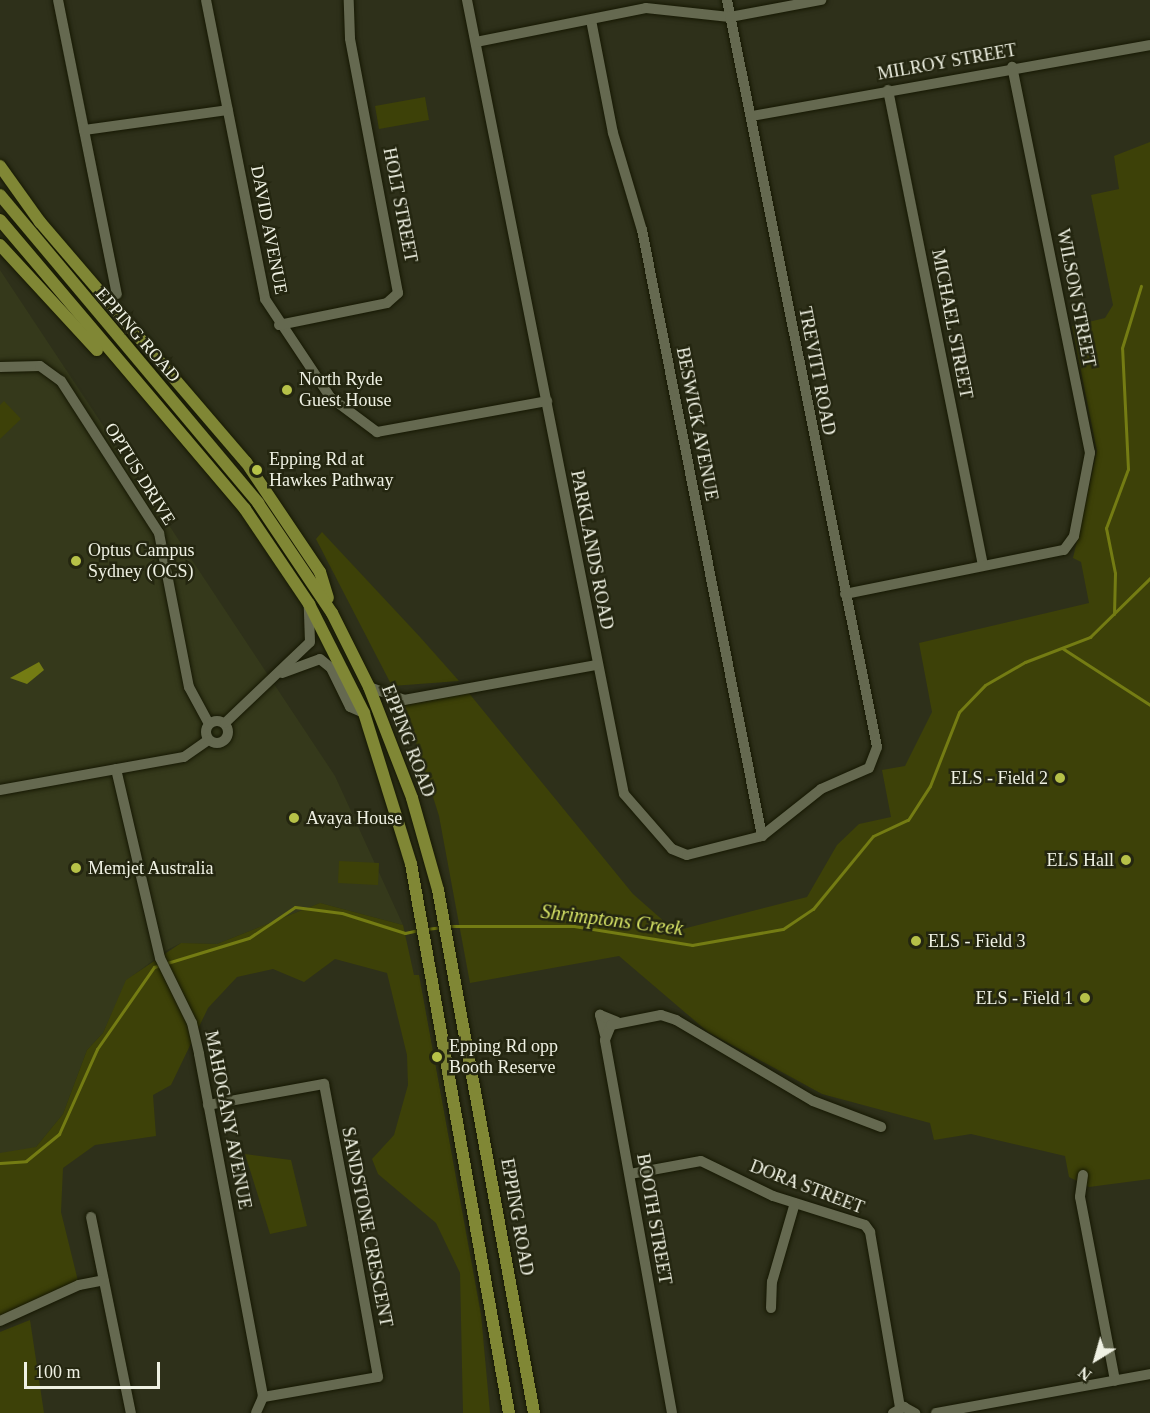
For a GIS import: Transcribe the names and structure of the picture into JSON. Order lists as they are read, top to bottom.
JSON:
{
  "streets": {
    "main road": ["EPPING ROAD"],
    "street": [
      "MILROY STREET",
      "HOLT STREET",
      "DAVID AVENUE",
      "WILSON STREET",
      "MICHAEL STREET",
      "TREVITT ROAD",
      "BESWICK AVENUE",
      "OPTUS DRIVE",
      "PARKLANDS ROAD",
      "MAHOGANY AVENUE",
      "DORA STREET",
      "BOOTH STREET",
      "SANDSTONE CRESCENT"
    ]
  },
  "crossings": [
    ["MILROY STREET", "WILSON STREET"],
    ["MILROY STREET", "MICHAEL STREET"],
    ["MILROY STREET", "TREVITT ROAD"],
    ["HOLT STREET", "DAVID AVENUE"],
    ["DAVID AVENUE", "PARKLANDS ROAD"],
    ["WILSON STREET", "MICHAEL STREET"],
    ["TREVITT ROAD", "PARKLANDS ROAD"],
    ["BESWICK AVENUE", "PARKLANDS ROAD"],
    ["MAHOGANY AVENUE", "SANDSTONE CRESCENT"],
    ["DORA STREET", "BOOTH STREET"]
  ],
  "water": ["Shrimptons Creek"],
  "places": [
    "North Ryde Guest House",
    "Epping Rd at Hawkes Pathway",
    "Optus Campus Sydney (OCS)",
    "ELS - Field 2",
    "Avaya House",
    "ELS Hall",
    "Memjet Australia",
    "ELS - Field 3",
    "ELS - Field 1",
    "Epping Rd opp Booth Reserve"
  ],
  "scale_bar": "100 m",
  "north": "bottom left"
}
